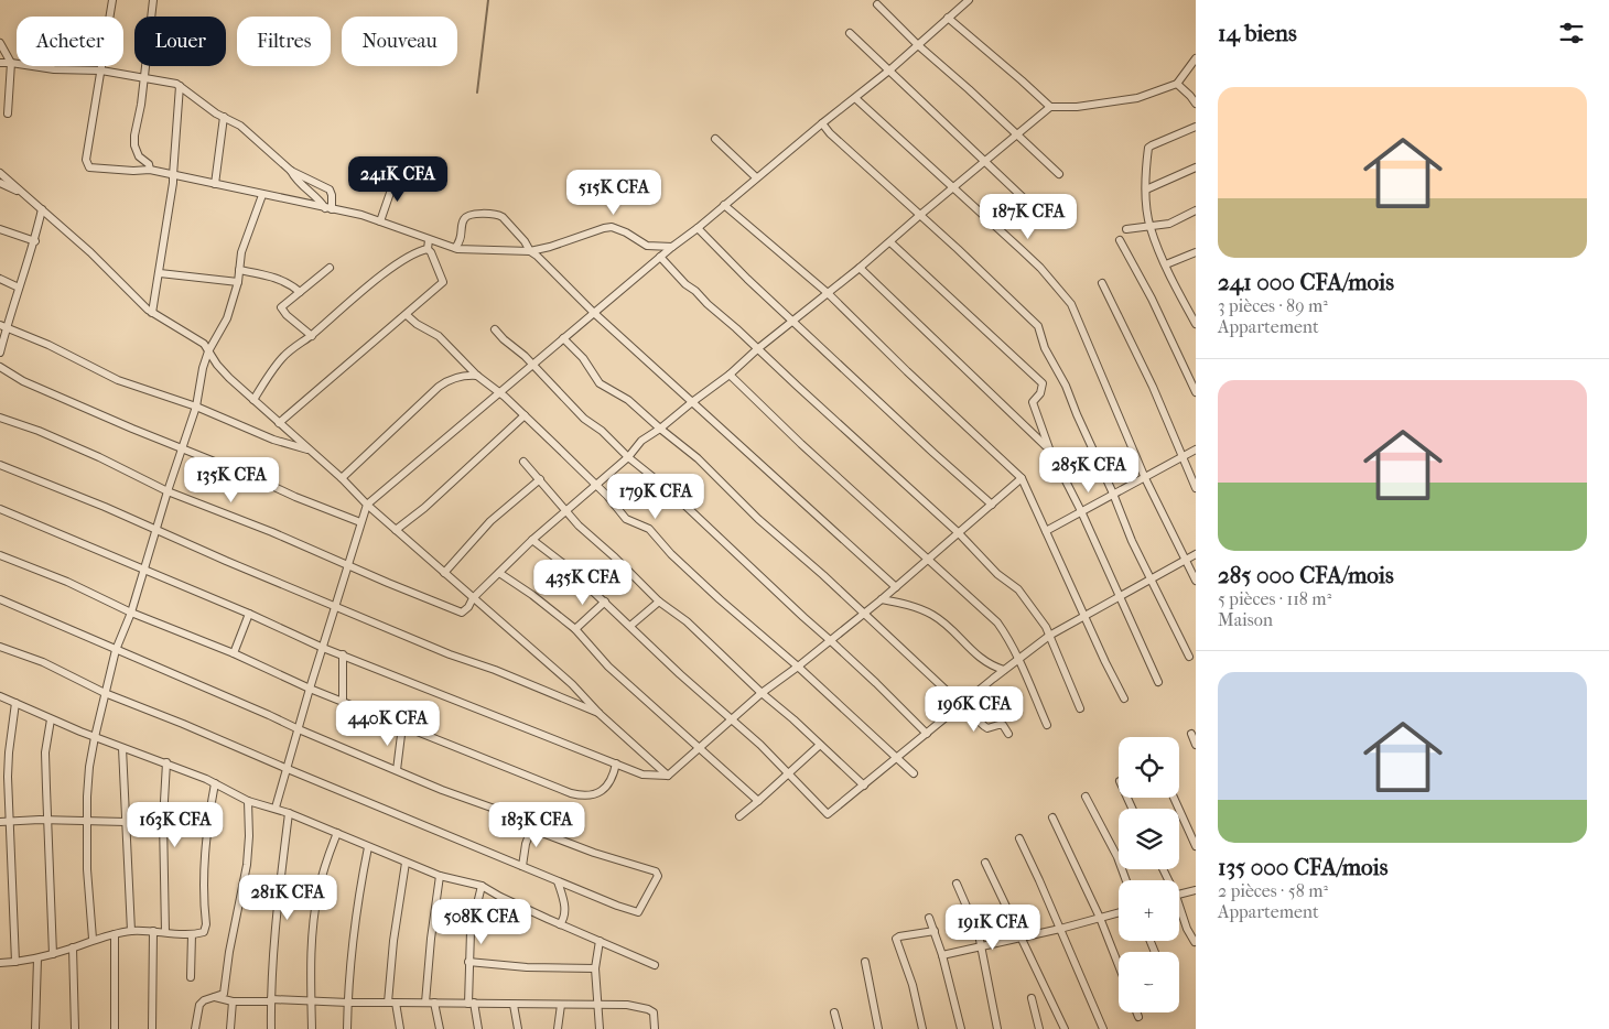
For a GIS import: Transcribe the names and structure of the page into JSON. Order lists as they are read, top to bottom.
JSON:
{
  "page": {
    "heading": "14 biens",
    "chip": [
      "Acheter",
      "Louer",
      "Filtres",
      "Nouveau"
    ],
    "list": [
      {
        "name": "241 000 CFA/mois",
        "note": "3 pièces · 89 m² · Appartement"
      },
      {
        "name": "285 000 CFA/mois",
        "note": "5 pièces · 118 m² · Maison"
      },
      {
        "name": "135 000 CFA/mois",
        "note": "2 pièces · 58 m² · Appartement"
      }
    ],
    "price": [
      "241K CFA",
      "515K CFA",
      "187K CFA",
      "285K CFA",
      "135K CFA",
      "179K CFA",
      "435K CFA",
      "196K CFA",
      "440K CFA",
      "163K CFA",
      "183K CFA",
      "281K CFA",
      "508K CFA",
      "191K CFA"
    ],
    "map_buttons": ["+", "−"]
  }
}
